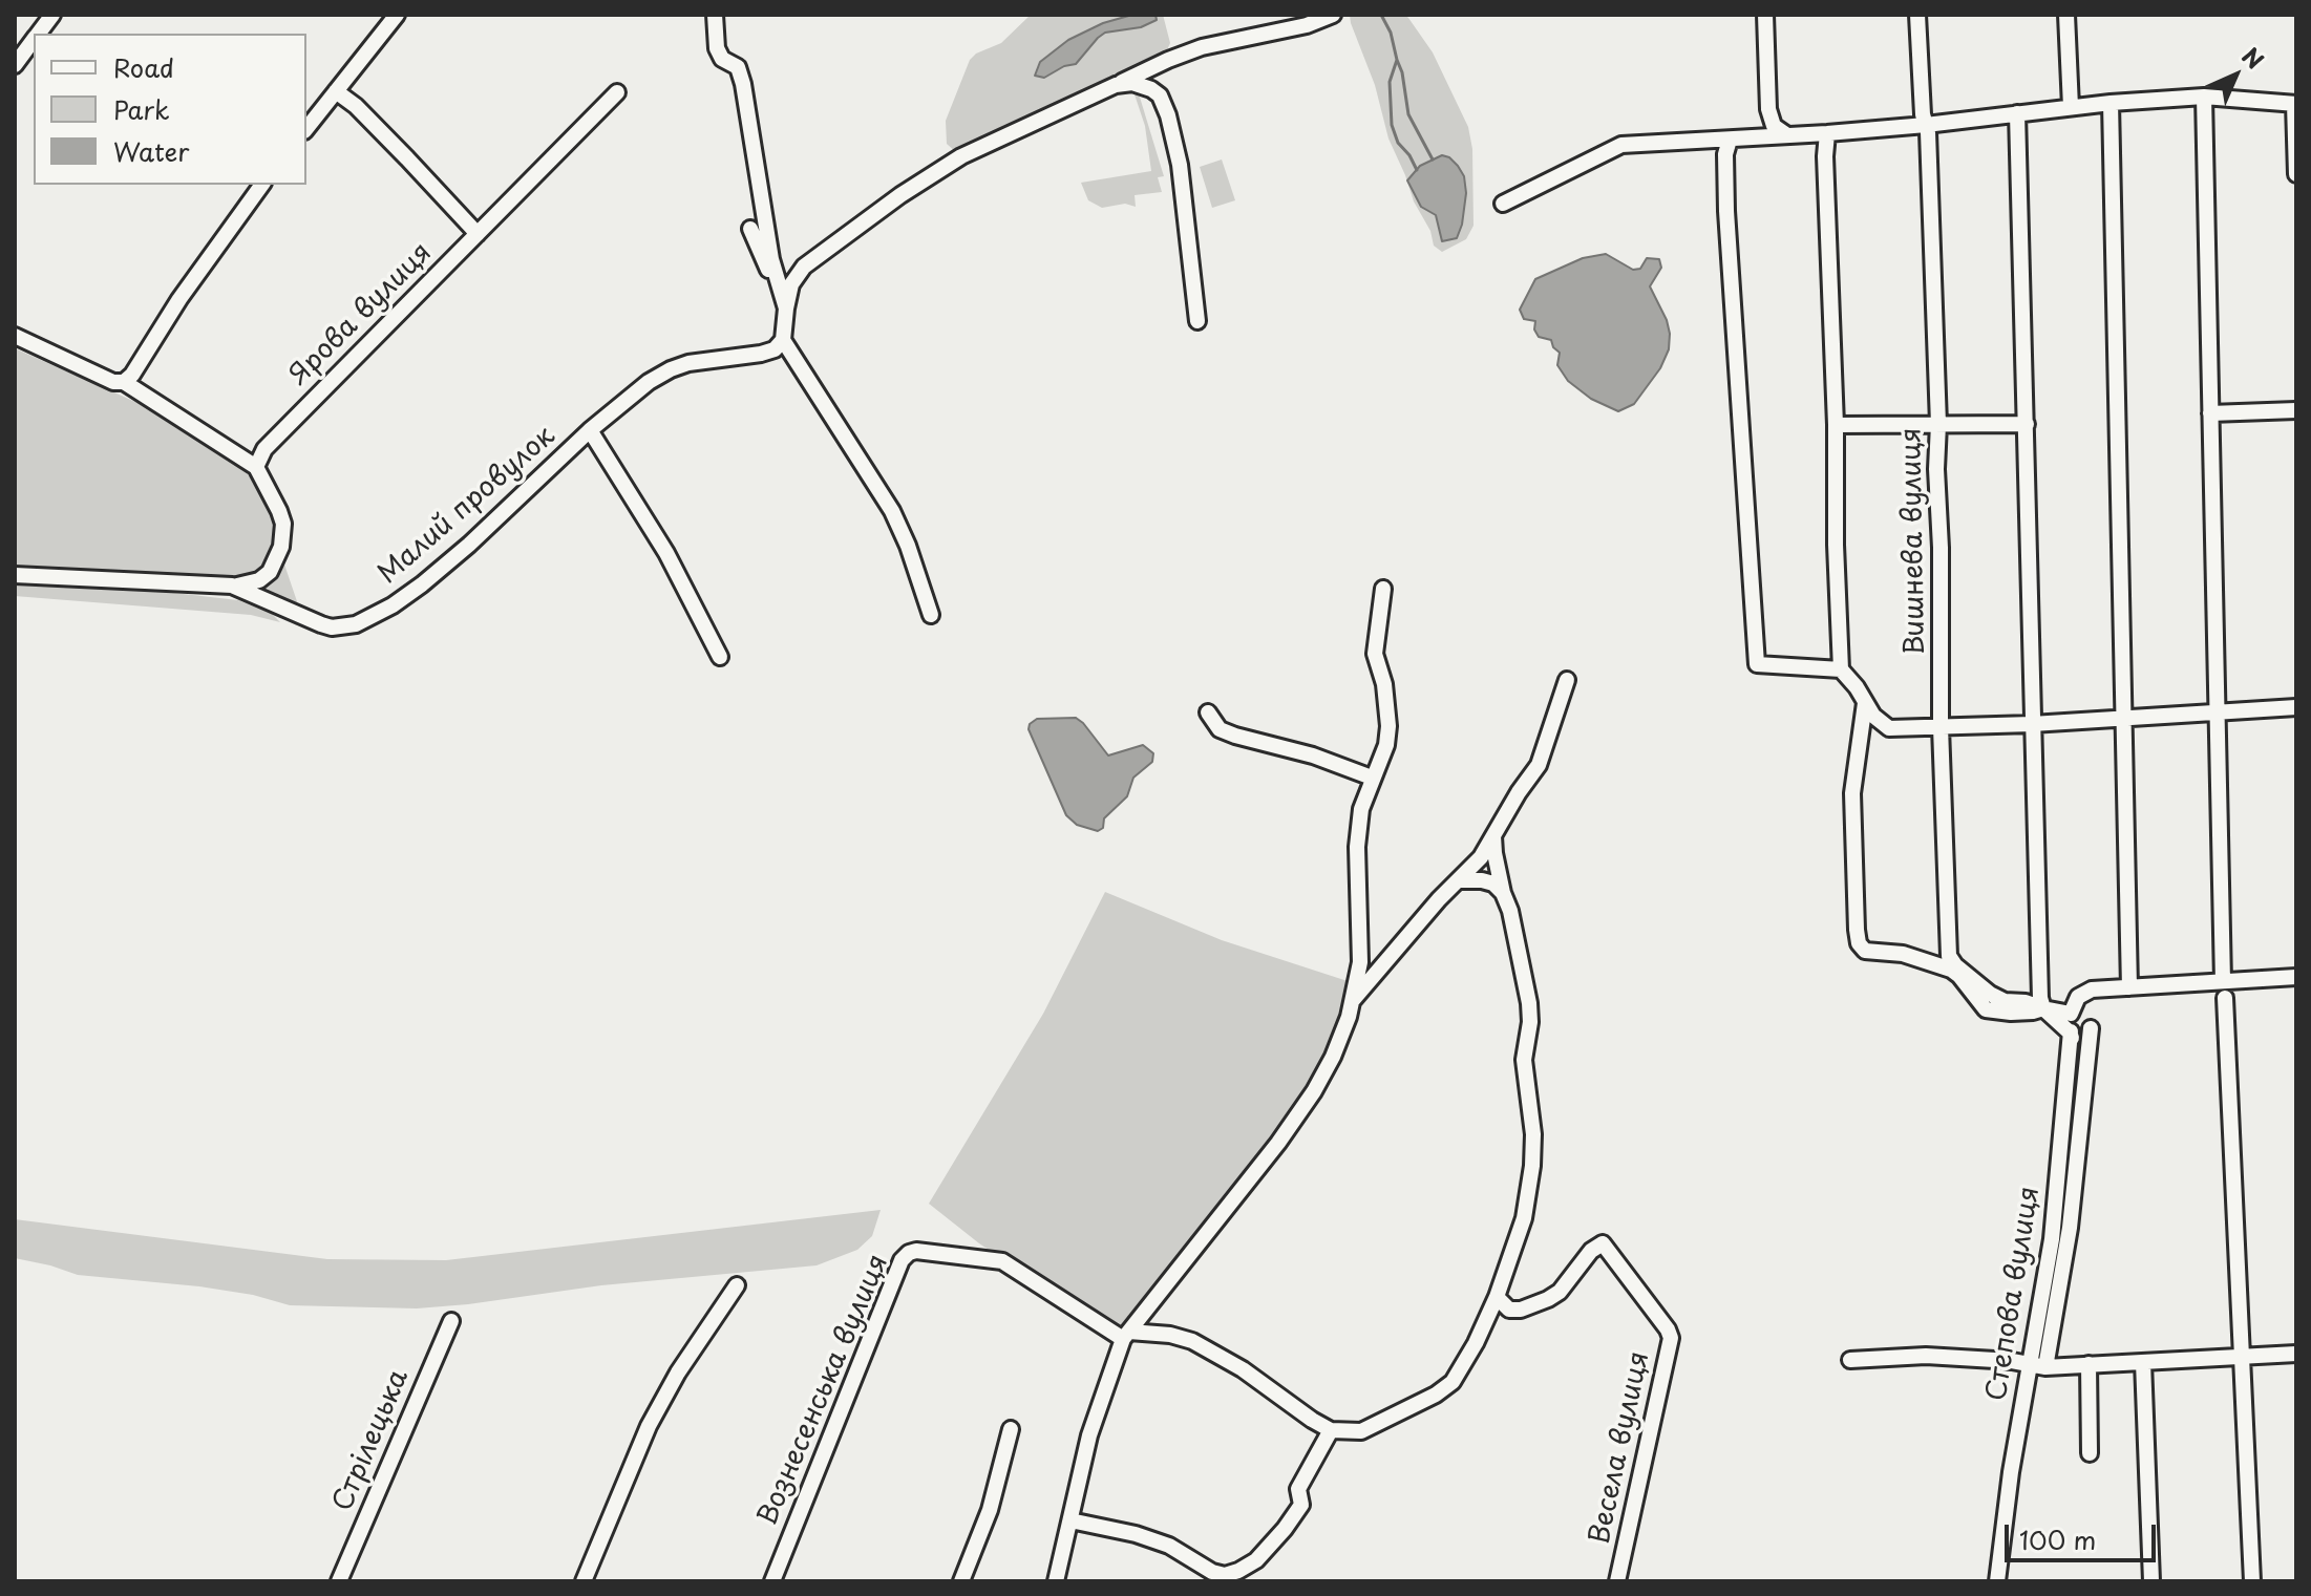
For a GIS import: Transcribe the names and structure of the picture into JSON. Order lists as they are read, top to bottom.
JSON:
{
  "streets": {
    "street": [
      "Ярова вулиця",
      "Малий провулок",
      "Вишнева вулиця",
      "Степова вулиця",
      "Вознесенська вулиця",
      "Стрілецька",
      "Весела вулиця"
    ]
  },
  "legend": ["Road", "Park", "Water"],
  "scale_bar": "100 m",
  "north": "top right"
}
